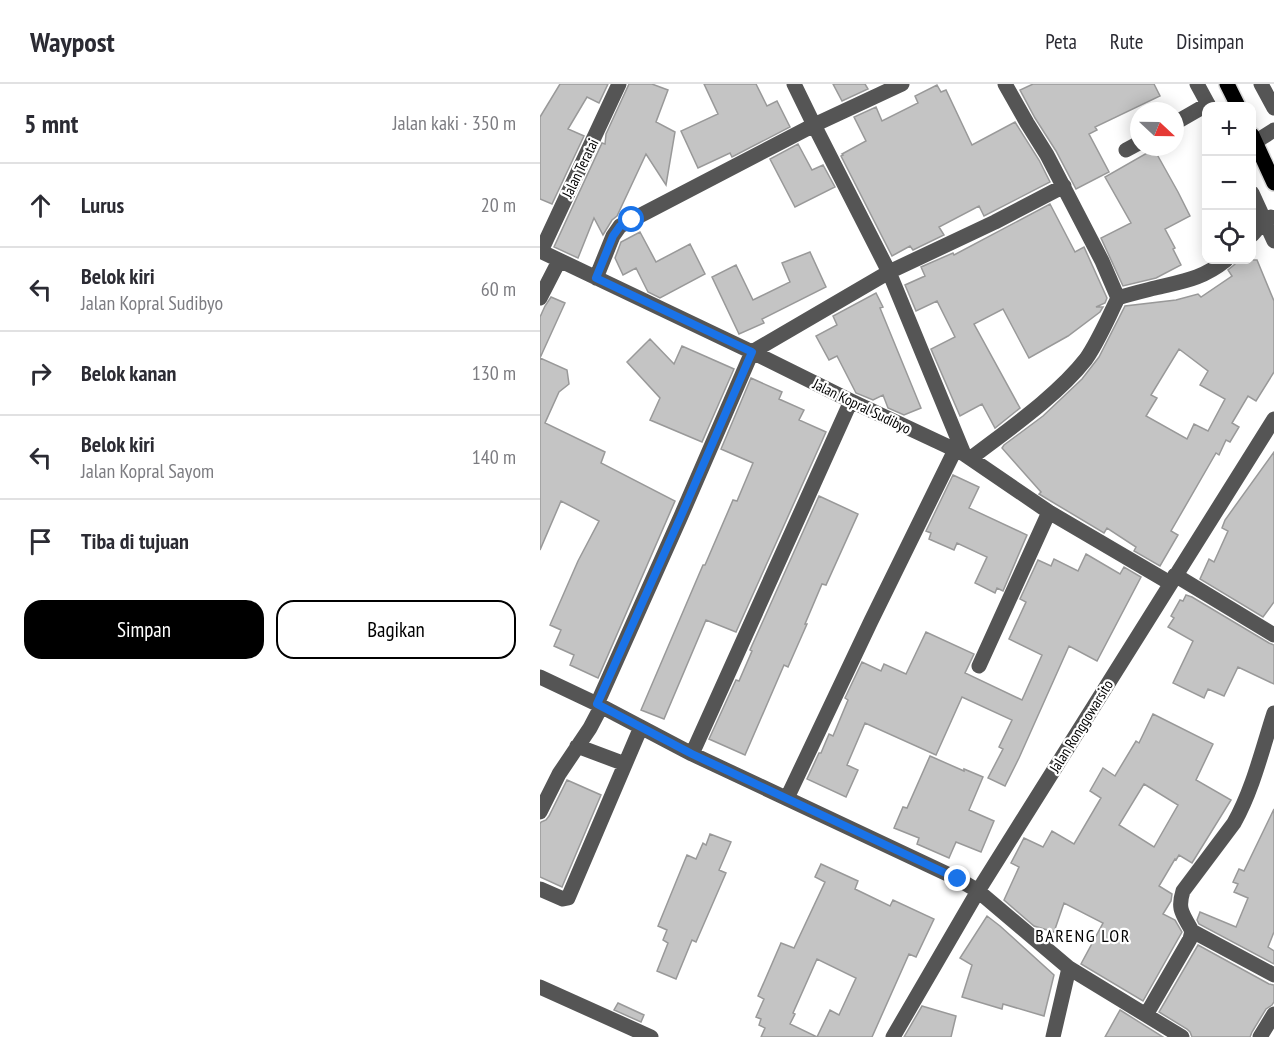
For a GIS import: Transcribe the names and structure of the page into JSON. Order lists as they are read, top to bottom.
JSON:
{
  "streets": {
    "street": ["Jalan Teratai", "Jalan Kopral Sudibyo", "Jalan Ronggowarsito"]
  },
  "crossings": [
    ["Jalan Teratai", "Jalan Kopral Sudibyo"],
    ["Jalan Kopral Sudibyo", "Jalan Ronggowarsito"]
  ],
  "districts": ["BARENG LOR"],
  "north": "right",
  "page": {
    "header": "Waypost",
    "nav": ["Peta", "Rute", "Disimpan"],
    "heading": ["5 mnt", "Jalan kaki · 350 m"],
    "map_buttons": ["+", "−"],
    "list": [
      ["Lurus", "20 m"],
      ["Belok kiri", "Jalan Kopral Sudibyo", "60 m"],
      ["Belok kanan", "130 m"],
      ["Belok kiri", "Jalan Kopral Sayom", "140 m"],
      "Tiba di tujuan"
    ],
    "buttons": ["Simpan", "Bagikan"]
  }
}
